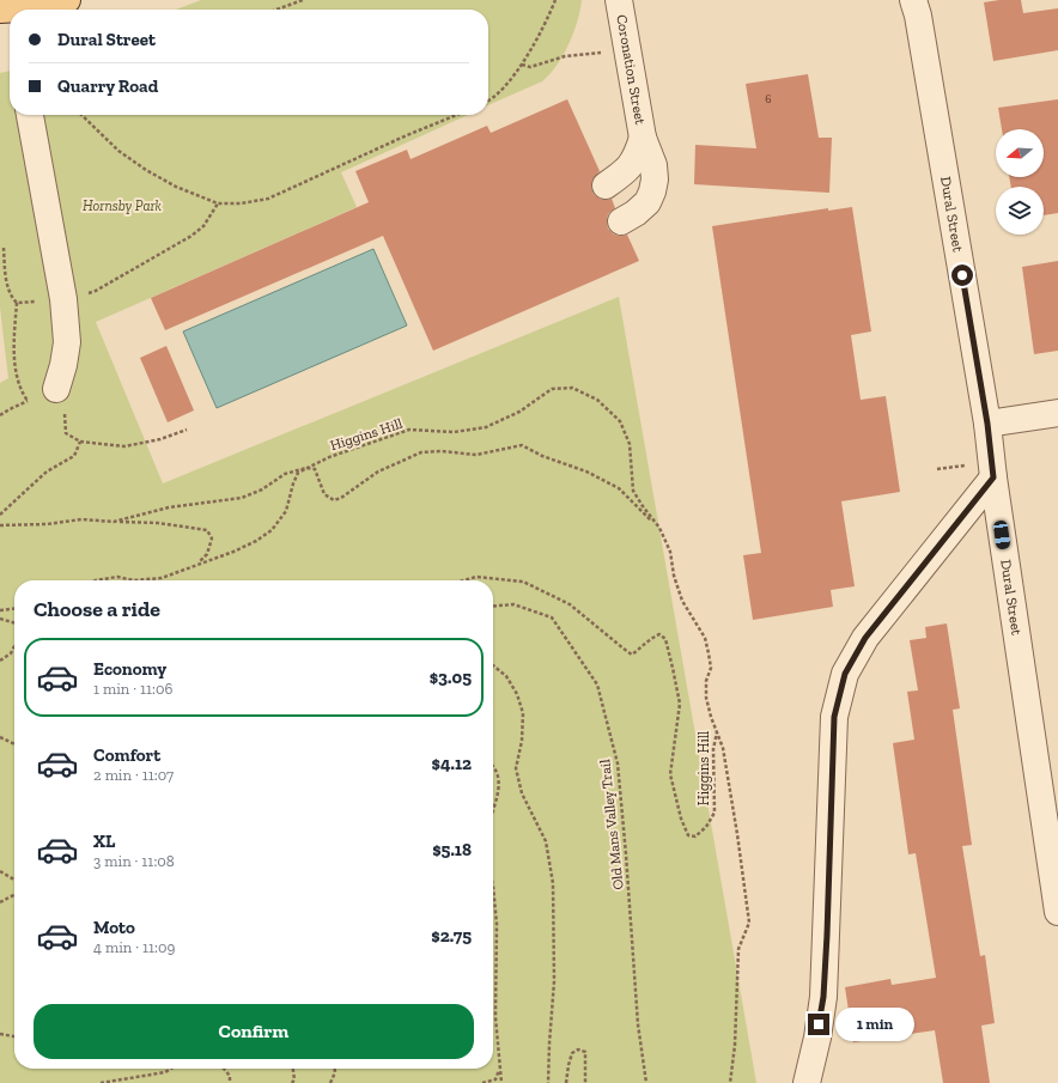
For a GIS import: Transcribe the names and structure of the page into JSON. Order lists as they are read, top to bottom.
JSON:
{
  "streets": {
    "street": ["Coronation Street", "Dural Street"],
    "path": ["Higgins Hill", "Old Mans Valley Trail"]
  },
  "parks": ["Hornsby Park"],
  "house_numbers": ["6"],
  "north": "left",
  "page": {
    "banner": ["Dural Street", "Quarry Road"],
    "heading": "Choose a ride",
    "list": [
      {
        "name": "Economy",
        "note": "1 min · 11:06",
        "value": "$3.05"
      },
      {
        "name": "Comfort",
        "note": "2 min · 11:07",
        "value": "$4.12"
      },
      {
        "name": "XL",
        "note": "3 min · 11:08",
        "value": "$5.18"
      },
      {
        "name": "Moto",
        "note": "4 min · 11:09",
        "value": "$2.75"
      }
    ],
    "buttons": "Confirm",
    "bubble": "1 min"
  }
}
